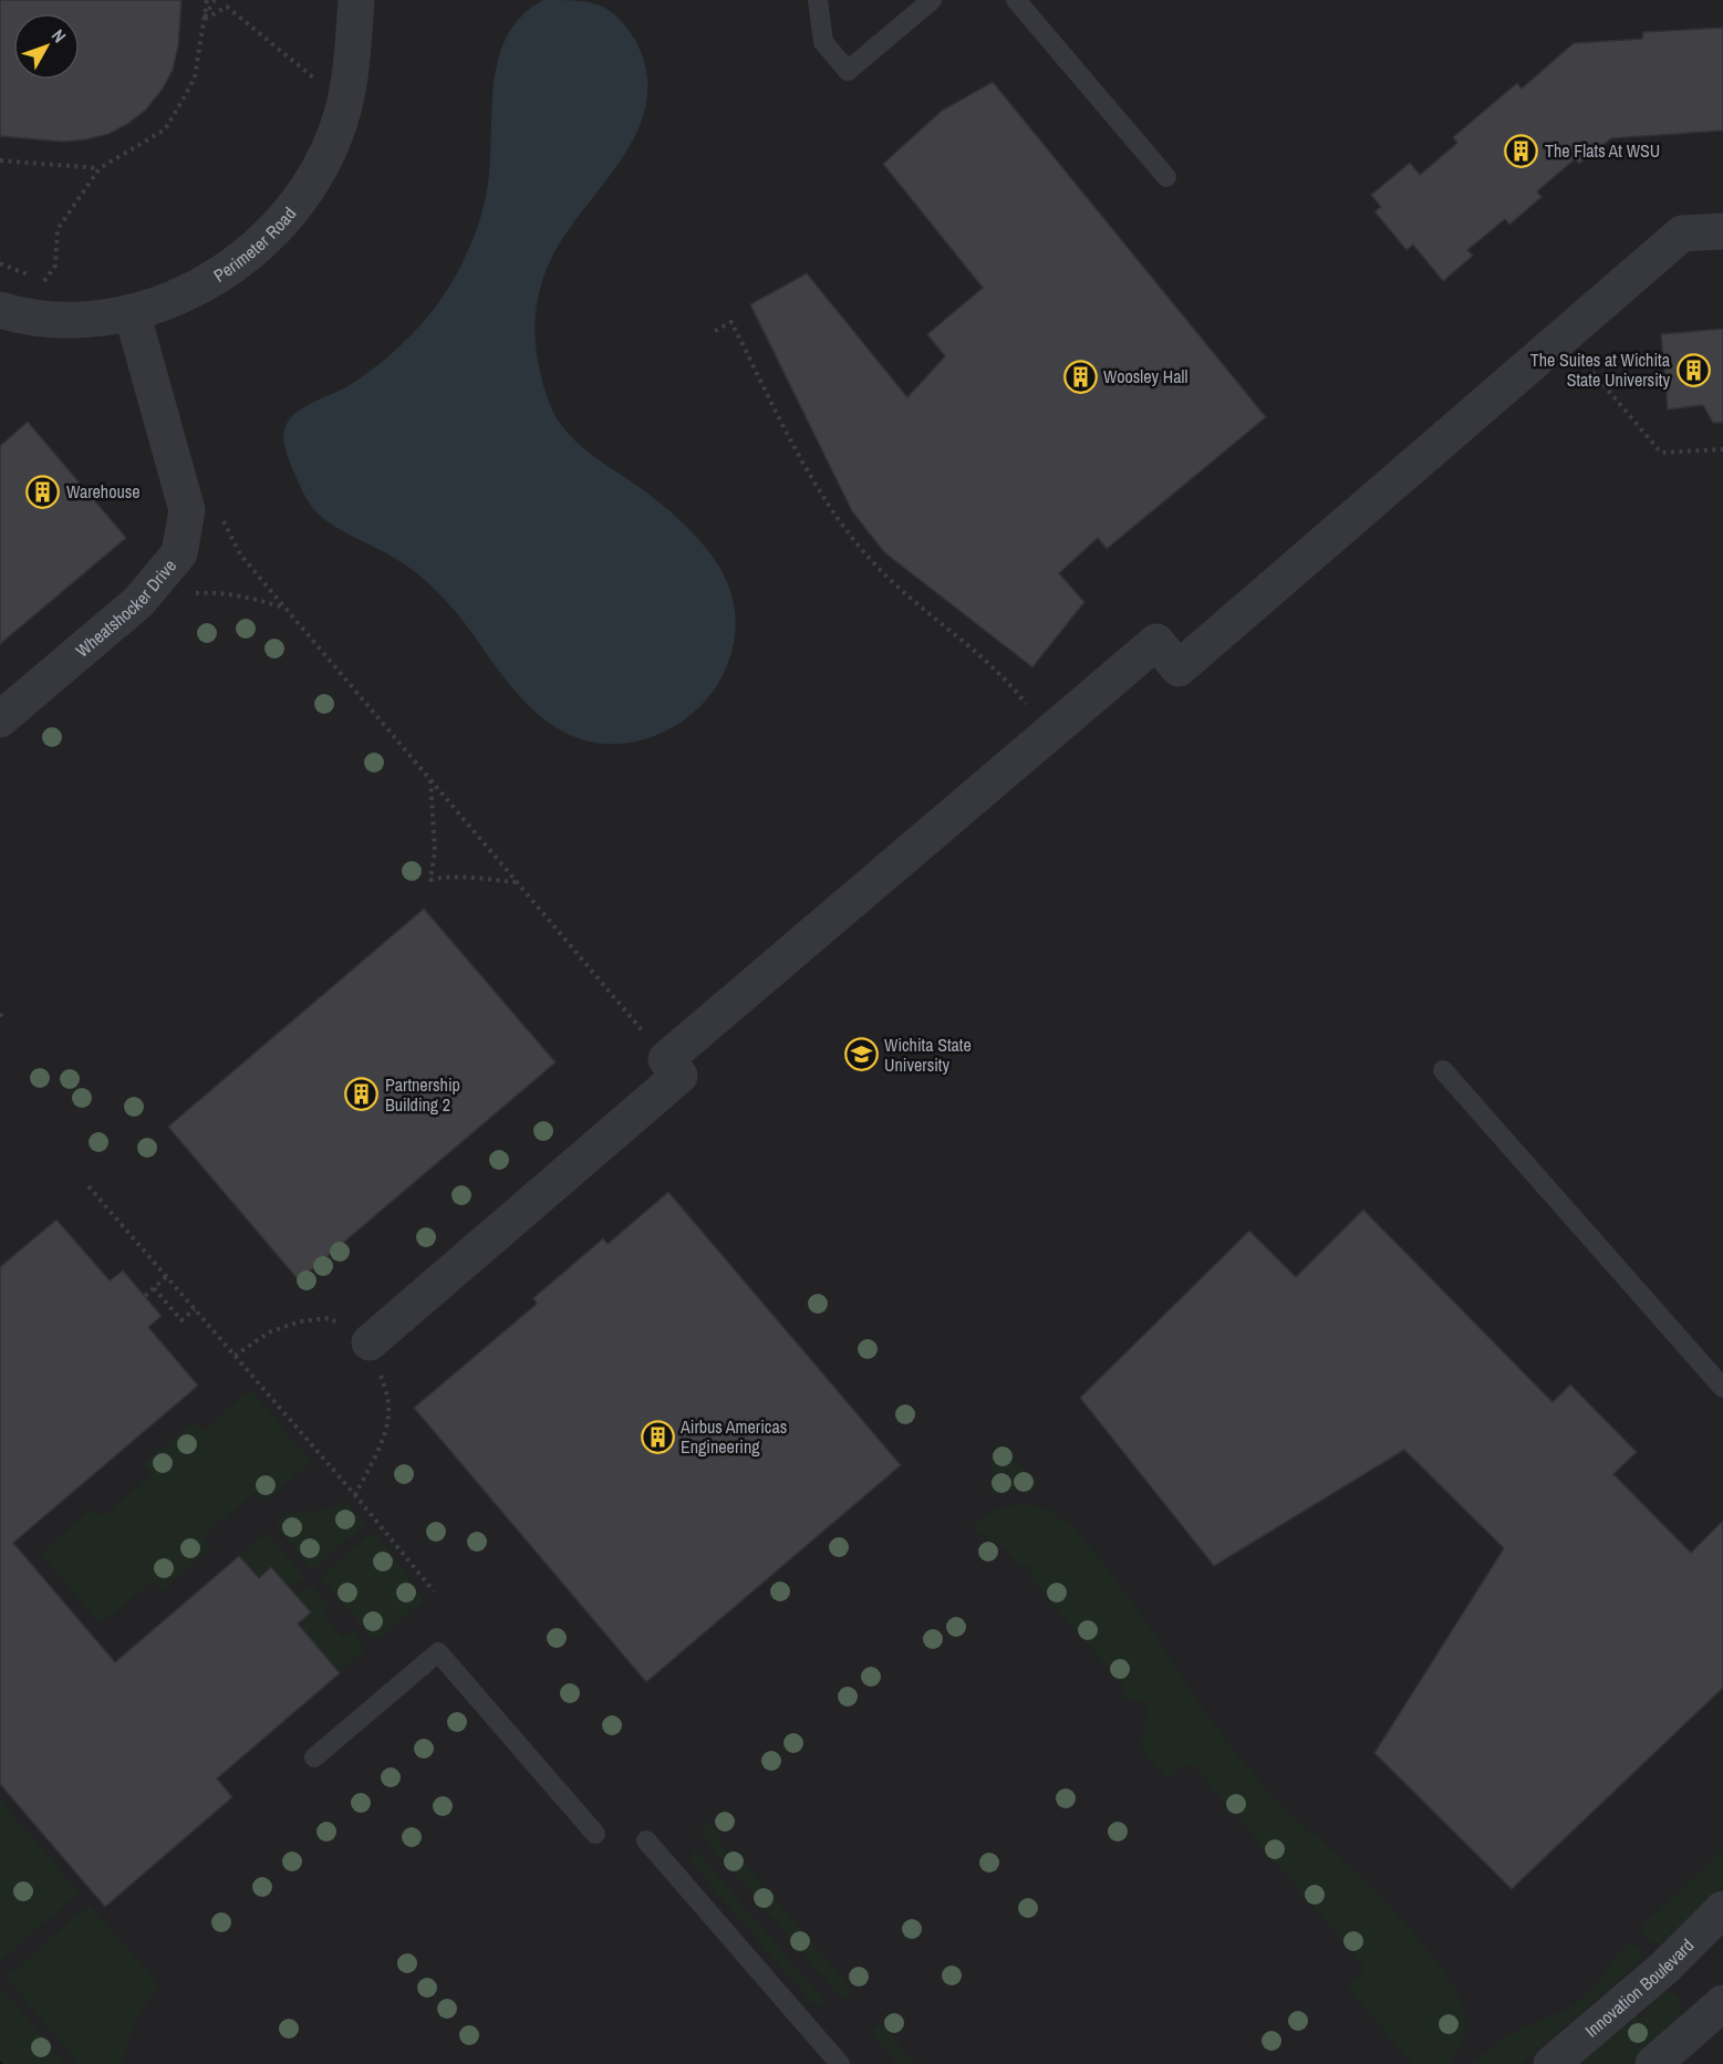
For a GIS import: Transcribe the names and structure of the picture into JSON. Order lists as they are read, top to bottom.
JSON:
{
  "streets": {
    "street": ["Perimeter Road", "Wheatshocker Drive", "Innovation Boulevard"]
  },
  "crossings": [
    ["Perimeter Road", "Wheatshocker Drive"]
  ],
  "places": {
    "building": [
      "The Flats At WSU",
      "The Suites at Wichita State University",
      "Woosley Hall",
      "Warehouse",
      "Partnership Building 2",
      "Airbus Americas Engineering"
    ],
    "school or university": ["Wichita State University"]
  },
  "north": "top right"
}
